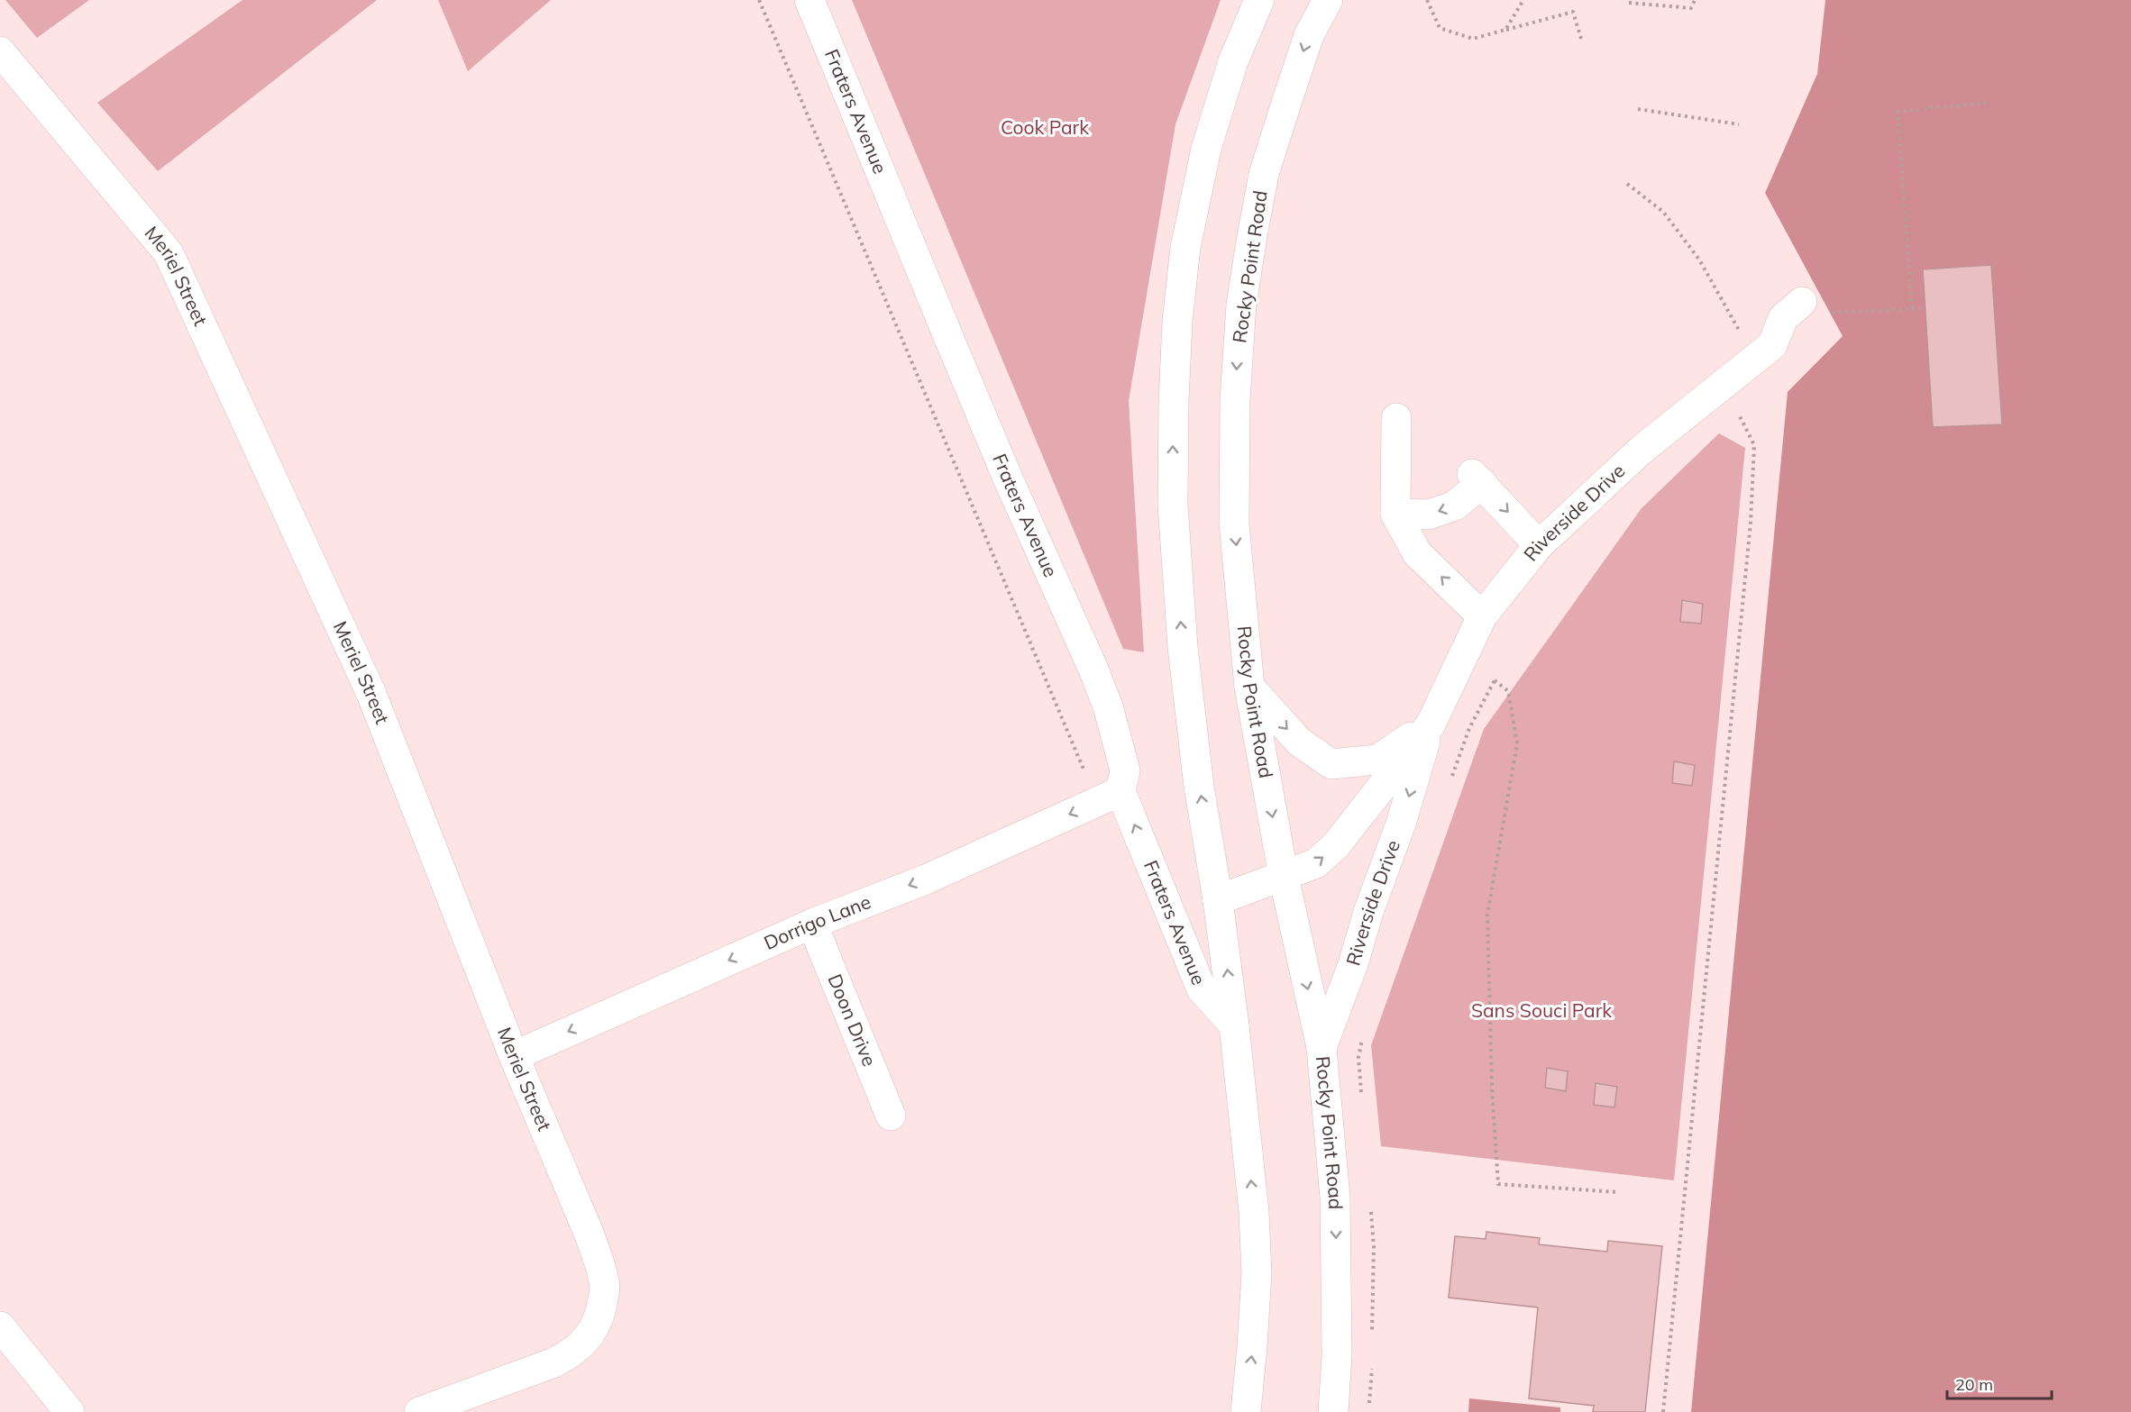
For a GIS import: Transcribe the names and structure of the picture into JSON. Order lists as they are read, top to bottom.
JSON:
{
  "streets": {
    "main road": [
      "Fraters Avenue",
      "Rocky Point Road",
      "Meriel Street",
      "Riverside Drive",
      "Dorrigo Lane",
      "Doon Drive"
    ]
  },
  "crossings": [
    ["Fraters Avenue", "Dorrigo Lane"],
    ["Rocky Point Road", "Riverside Drive"],
    ["Meriel Street", "Dorrigo Lane"],
    ["Dorrigo Lane", "Doon Drive"]
  ],
  "one_way": ["Dorrigo Lane"],
  "parks": ["Cook Park", "Sans Souci Park"],
  "scale_bar": "20 m"
}
